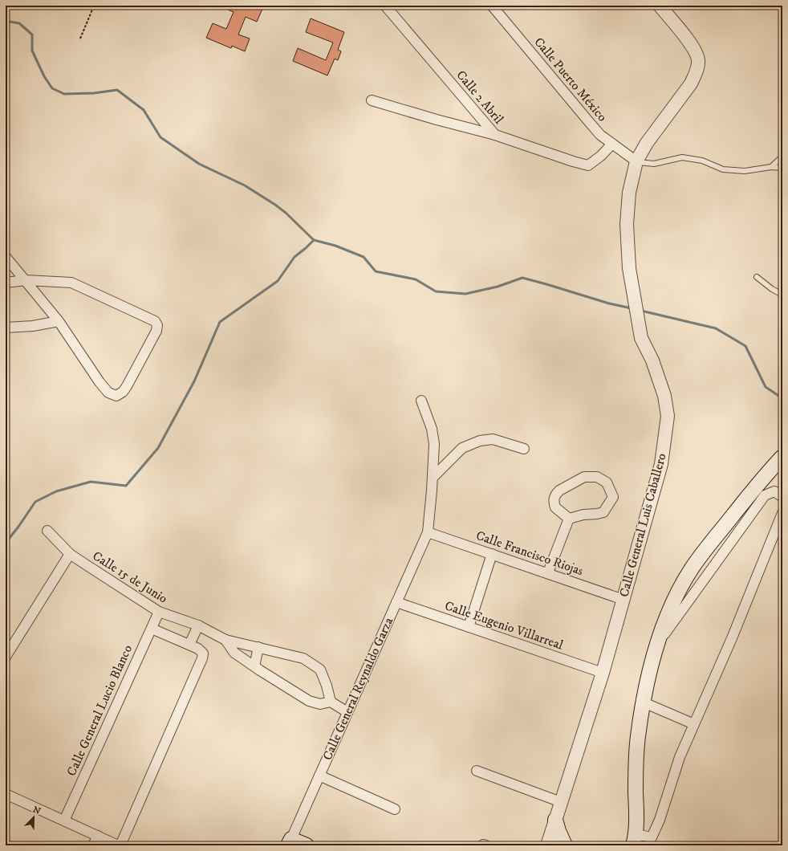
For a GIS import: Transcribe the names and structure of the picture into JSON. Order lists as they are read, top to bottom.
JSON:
{
  "streets": {
    "street": [
      "Calle Puerto México",
      "Calle 2 Abril",
      "Calle General Luis Caballero",
      "Calle Francisco Riojas",
      "Calle 15 de Junio",
      "Calle Eugenio Villarreal",
      "Calle General Reynaldo Garza",
      "Calle General Lucio Blanco"
    ]
  },
  "crossings": [
    ["Calle Puerto México", "Calle 2 Abril"],
    ["Calle Puerto México", "Calle General Luis Caballero"],
    ["Calle General Luis Caballero", "Calle Francisco Riojas"],
    ["Calle General Luis Caballero", "Calle Eugenio Villarreal"],
    ["Calle Francisco Riojas", "Calle General Reynaldo Garza"],
    ["Calle 15 de Junio", "Calle General Lucio Blanco"],
    ["Calle Eugenio Villarreal", "Calle General Reynaldo Garza"]
  ],
  "north": "top right"
}
